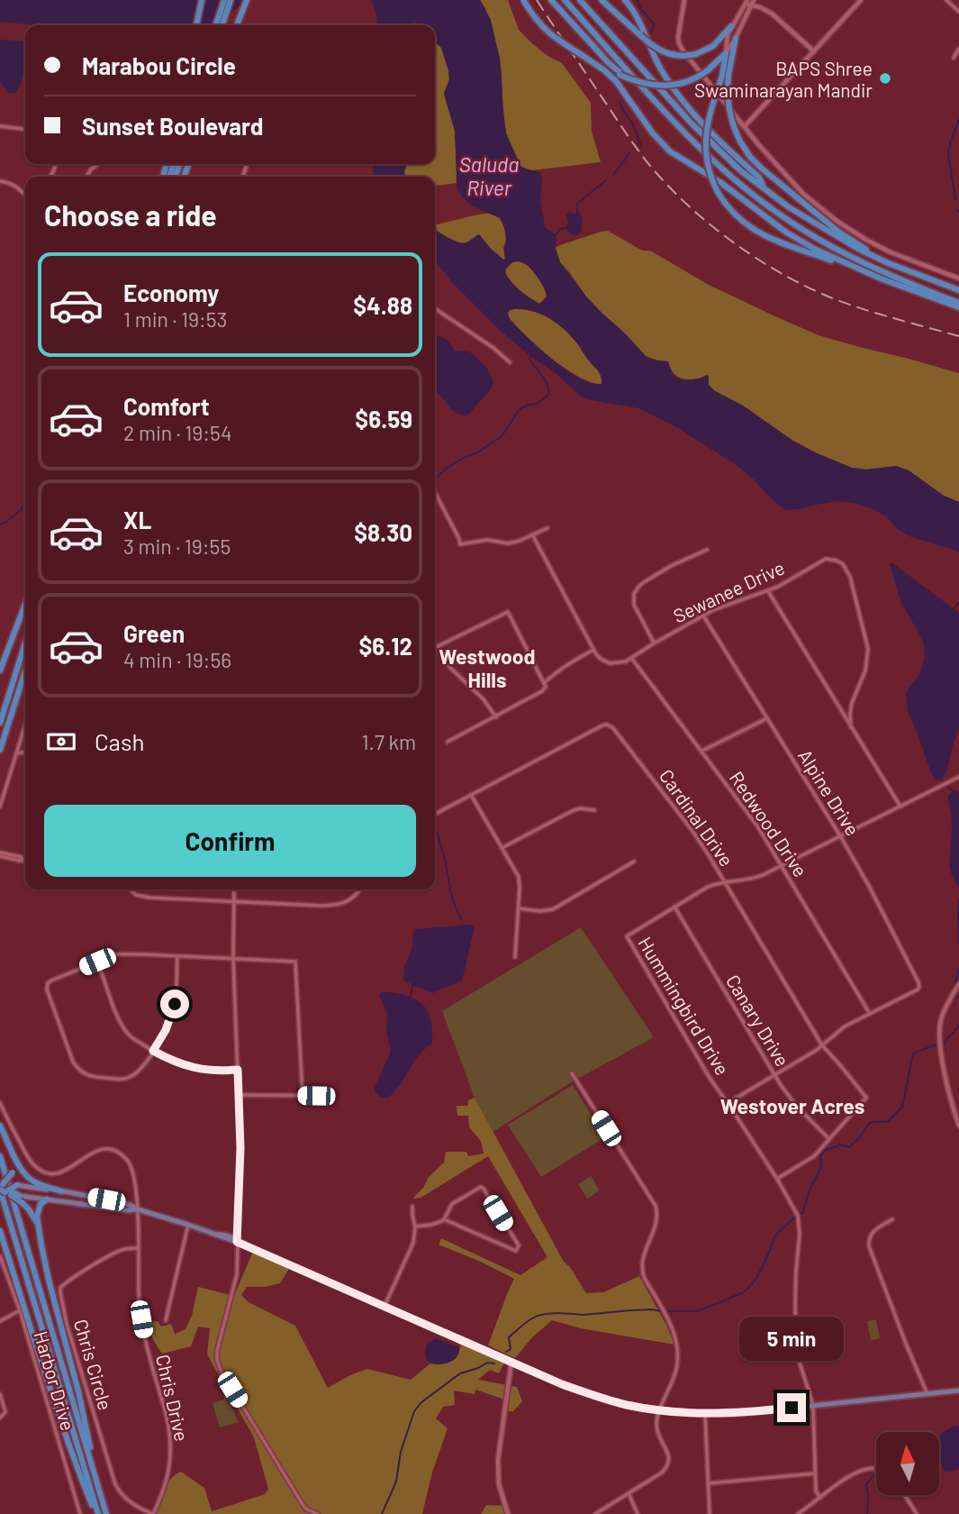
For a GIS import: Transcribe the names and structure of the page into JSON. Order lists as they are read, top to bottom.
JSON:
{
  "streets": {
    "street": [
      "Sewanee Drive",
      "Alpine Drive",
      "Cardinal Drive",
      "Redwood Drive",
      "Hummingbird Drive",
      "Canary Drive",
      "Chris Circle",
      "Harbor Drive",
      "Chris Drive"
    ]
  },
  "crossings": [
    ["Sewanee Drive", "Alpine Drive"],
    ["Sewanee Drive", "Redwood Drive"],
    ["Alpine Drive", "Redwood Drive"],
    ["Cardinal Drive", "Canary Drive"],
    ["Hummingbird Drive", "Canary Drive"],
    ["Chris Circle", "Chris Drive"]
  ],
  "districts": ["Westwood Hills", "Westover Acres"],
  "water": ["Saluda River"],
  "places": ["BAPS Shree Swaminarayan Mandir"],
  "north": "top",
  "page": {
    "banner": ["Marabou Circle", "Sunset Boulevard"],
    "heading": "Choose a ride",
    "list": [
      {
        "name": "Economy",
        "note": "1 min · 19:53",
        "value": "$4.88"
      },
      {
        "name": "Comfort",
        "note": "2 min · 19:54",
        "value": "$6.59"
      },
      {
        "name": "XL",
        "note": "3 min · 19:55",
        "value": "$8.30"
      },
      {
        "name": "Green",
        "note": "4 min · 19:56",
        "value": "$6.12"
      }
    ],
    "pay": ["Cash", "1.7 km"],
    "buttons": "Confirm",
    "bubble": "5 min"
  }
}
